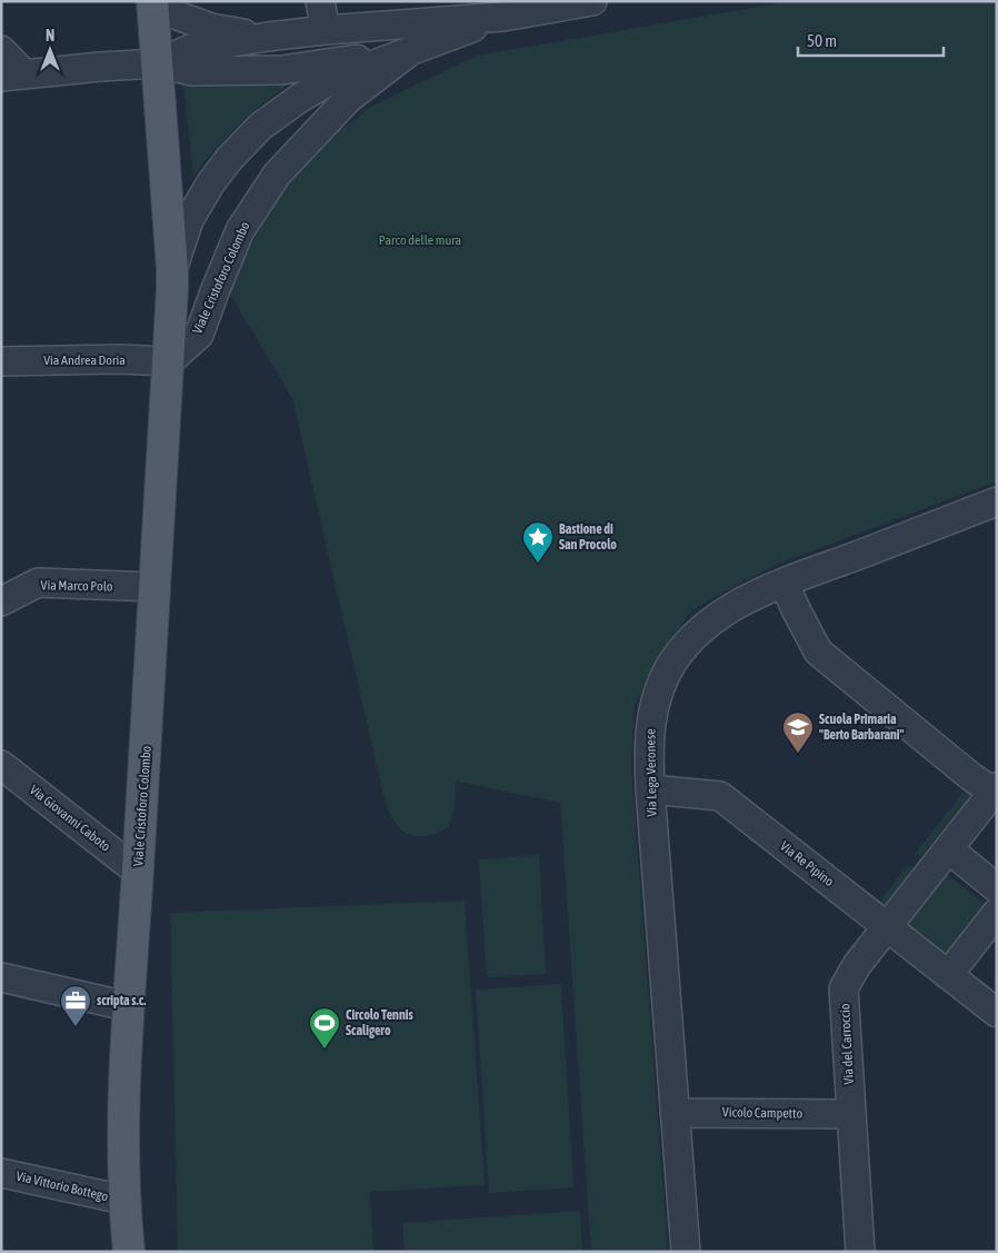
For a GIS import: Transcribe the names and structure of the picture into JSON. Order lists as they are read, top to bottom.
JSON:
{
  "streets": {
    "main road": ["Viale Cristoforo Colombo"],
    "street": [
      "Via Andrea Doria",
      "Via Marco Polo",
      "Via Lega Veronese",
      "Via Giovanni Caboto",
      "Via Re Pipino",
      "Via del Carroccio",
      "Vicolo Campetto",
      "Via Vittorio Bottego"
    ]
  },
  "crossings": [
    ["Viale Cristoforo Colombo", "Via Andrea Doria"],
    ["Viale Cristoforo Colombo", "Via Marco Polo"],
    ["Viale Cristoforo Colombo", "Via Giovanni Caboto"],
    ["Viale Cristoforo Colombo", "Via Vittorio Bottego"],
    ["Via Lega Veronese", "Via Re Pipino"],
    ["Via Lega Veronese", "Vicolo Campetto"],
    ["Via Re Pipino", "Via del Carroccio"],
    ["Via del Carroccio", "Vicolo Campetto"]
  ],
  "parks": ["Parco delle mura"],
  "places": {
    "place": ["Bastione di San Procolo"],
    "school or university": ["Scuola Primaria \"Berto Barbarani\""],
    "office": ["scripta s.c."],
    "sports": ["Circolo Tennis Scaligero"]
  },
  "scale_bar": "50 m",
  "north": "top"
}
